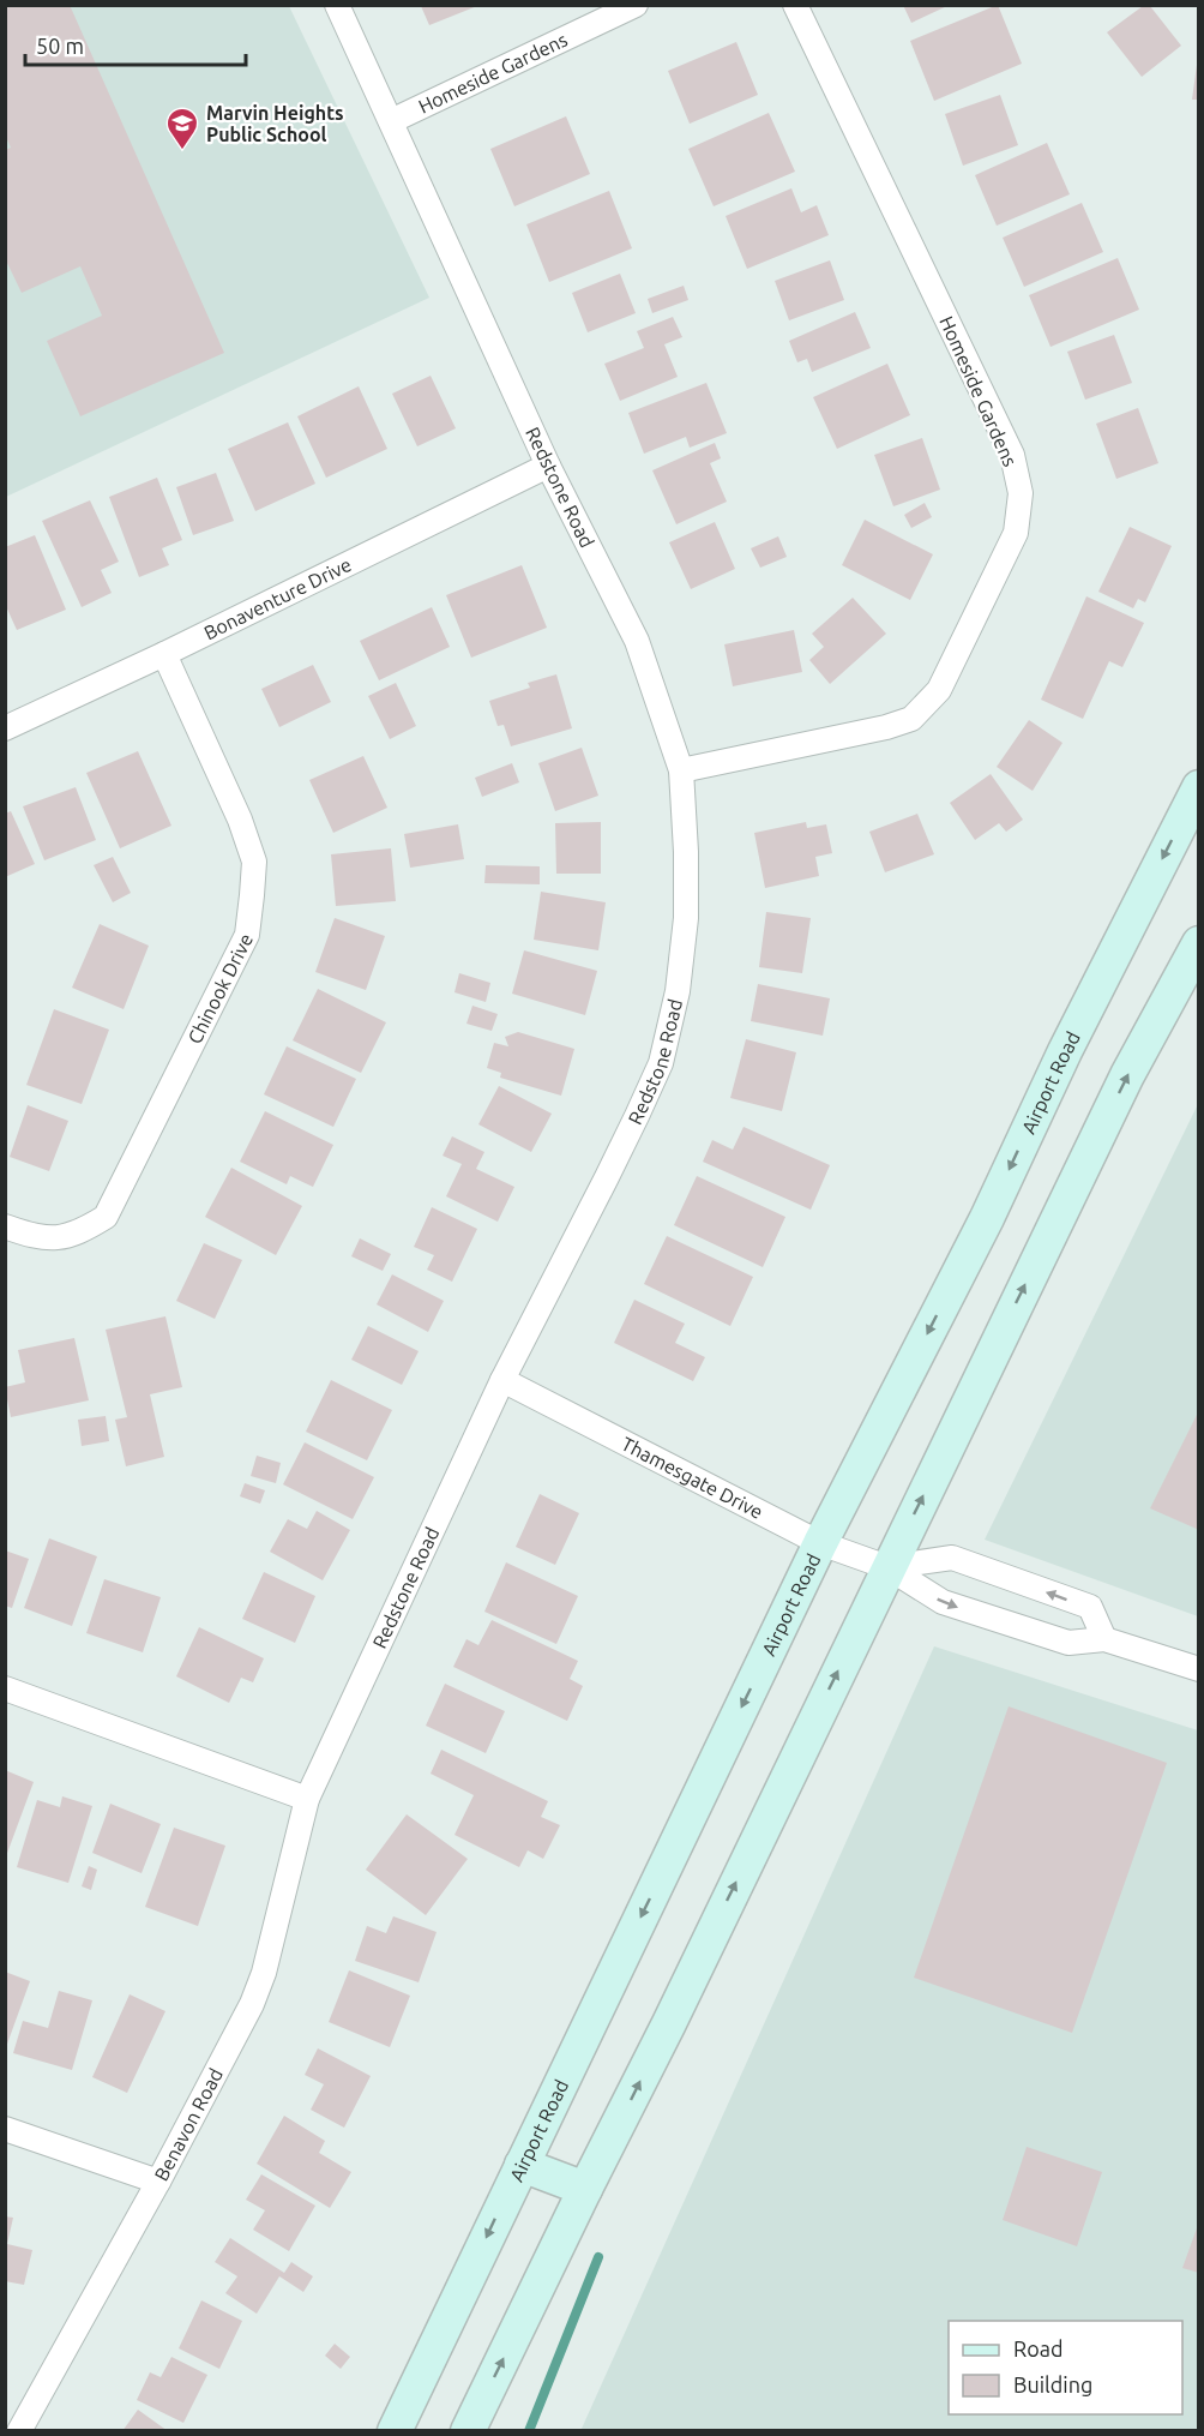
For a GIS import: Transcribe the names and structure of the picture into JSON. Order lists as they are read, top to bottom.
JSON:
{
  "streets": {
    "main road": ["Airport Road"],
    "street": [
      "Homeside Gardens",
      "Redstone Road",
      "Bonaventure Drive",
      "Chinook Drive",
      "Thamesgate Drive",
      "Benavon Road"
    ]
  },
  "crossings": [
    ["Homeside Gardens", "Redstone Road"],
    ["Redstone Road", "Bonaventure Drive"],
    ["Redstone Road", "Thamesgate Drive"],
    ["Redstone Road", "Benavon Road"],
    ["Bonaventure Drive", "Chinook Drive"],
    ["Airport Road", "Thamesgate Drive"]
  ],
  "places": {
    "school or university": ["Marvin Heights Public School"]
  },
  "legend": ["Road", "Building"],
  "scale_bar": "50 m"
}
